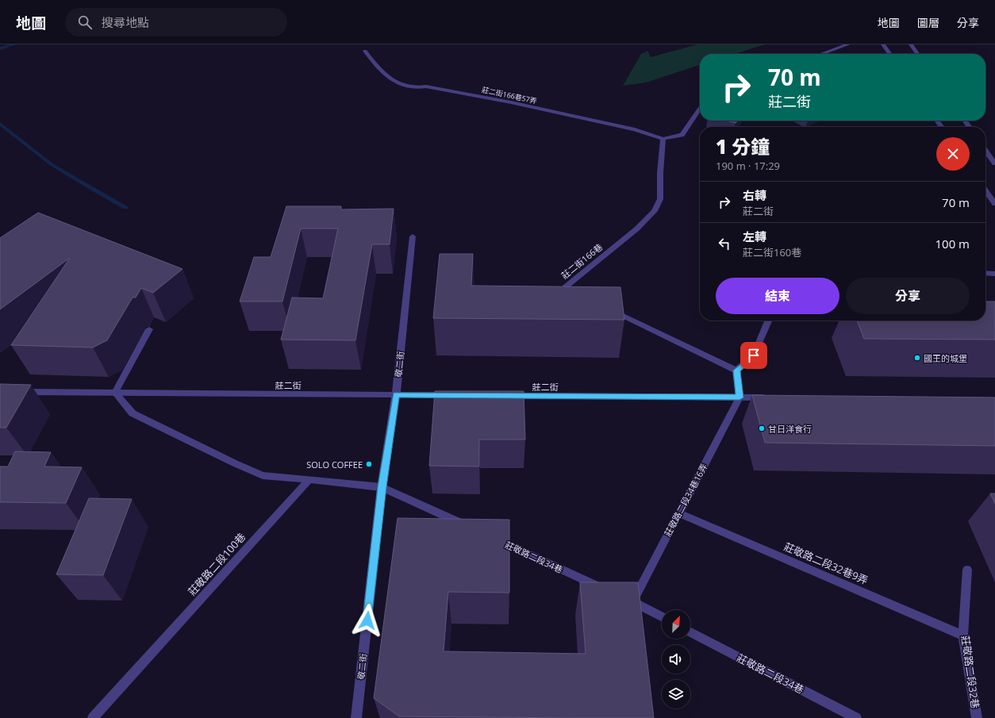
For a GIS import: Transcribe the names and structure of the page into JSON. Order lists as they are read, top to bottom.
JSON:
{
  "streets": {
    "street": [
      "莊二街166巷57弄",
      "莊二街166巷",
      "敬二街",
      "莊二街",
      "莊敬路二段34巷16弄",
      "莊敬路二段34巷",
      "莊敬路二段32巷9弄",
      "莊敬路二段100巷",
      "莊敬路二段32巷"
    ]
  },
  "crossings": [
    ["莊二街166巷57弄", "莊二街166巷"],
    ["敬二街", "莊二街"],
    ["莊二街", "莊敬路二段34巷16弄"],
    ["莊敬路二段34巷16弄", "莊敬路二段32巷9弄"],
    ["莊敬路二段32巷9弄", "莊敬路二段32巷"]
  ],
  "places": ["國王的城堡", "甘日洋食行", "SOLO COFFEE"],
  "north": "top right",
  "page": {
    "header": "地圖",
    "search": "搜尋地點",
    "nav": ["地圖", "圖層", "分享"],
    "turn": ["70 m", "莊二街"],
    "heading": ["1 分鐘", "190 m · 17:29"],
    "list": [
      {
        "name": "右轉",
        "note": "莊二街",
        "value": "70 m"
      },
      {
        "name": "左轉",
        "note": "莊二街160巷",
        "value": "100 m"
      }
    ],
    "buttons": ["結束", "分享"]
  }
}
